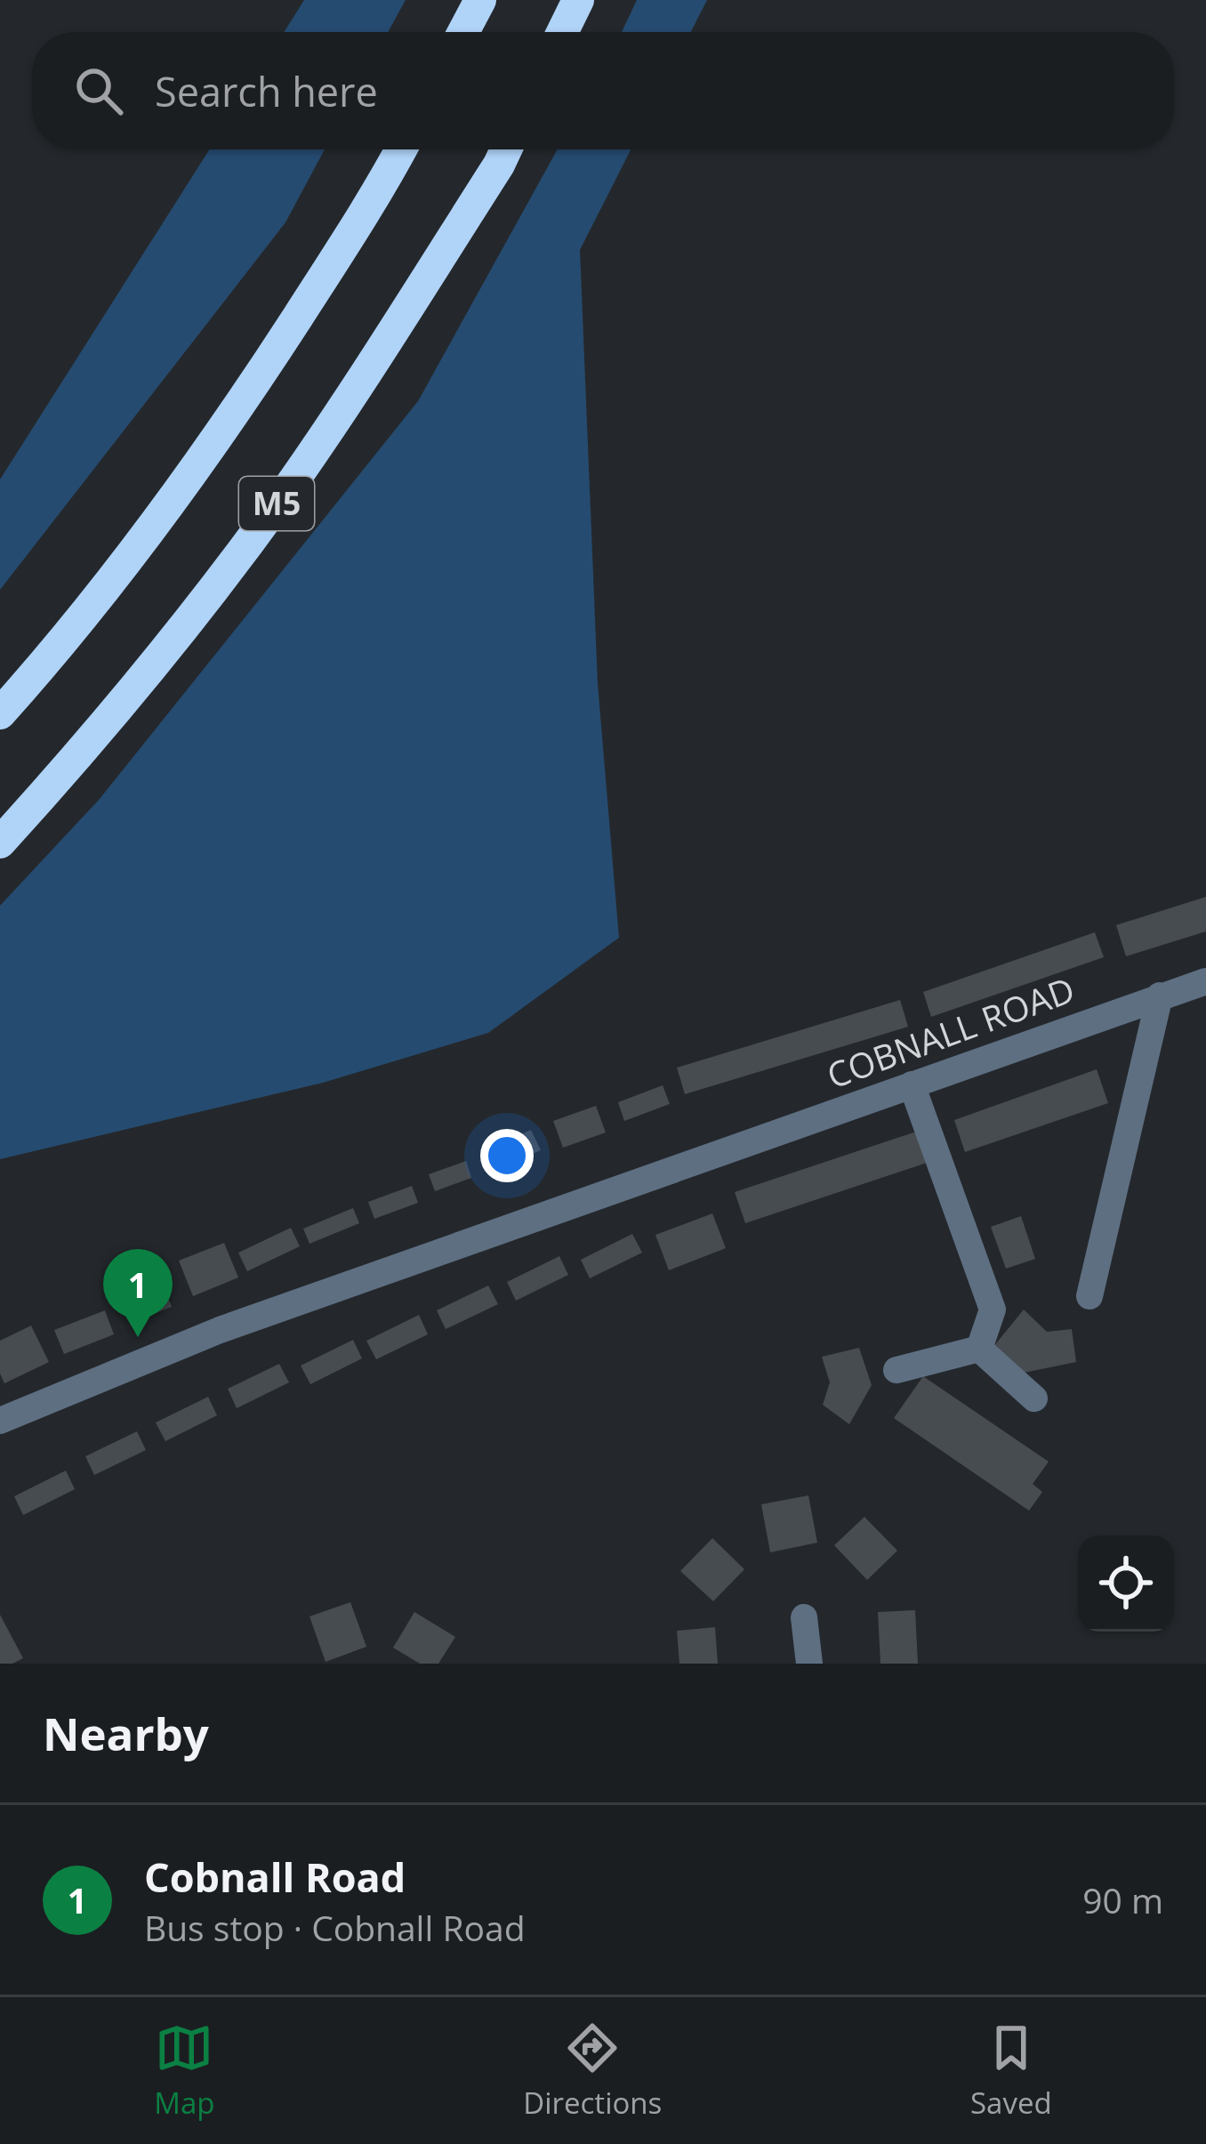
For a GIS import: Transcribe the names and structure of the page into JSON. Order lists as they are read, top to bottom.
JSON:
{
  "streets": {
    "highway": ["M5"],
    "street": ["COBNALL ROAD"]
  },
  "page": {
    "search": "Search here",
    "pins": "1",
    "heading": "Nearby",
    "list": [
      {
        "mark": "1",
        "name": "Cobnall Road",
        "note": "Bus stop · Cobnall Road",
        "value": "90 m"
      }
    ],
    "nav": ["Map", "Directions", "Saved"]
  }
}
